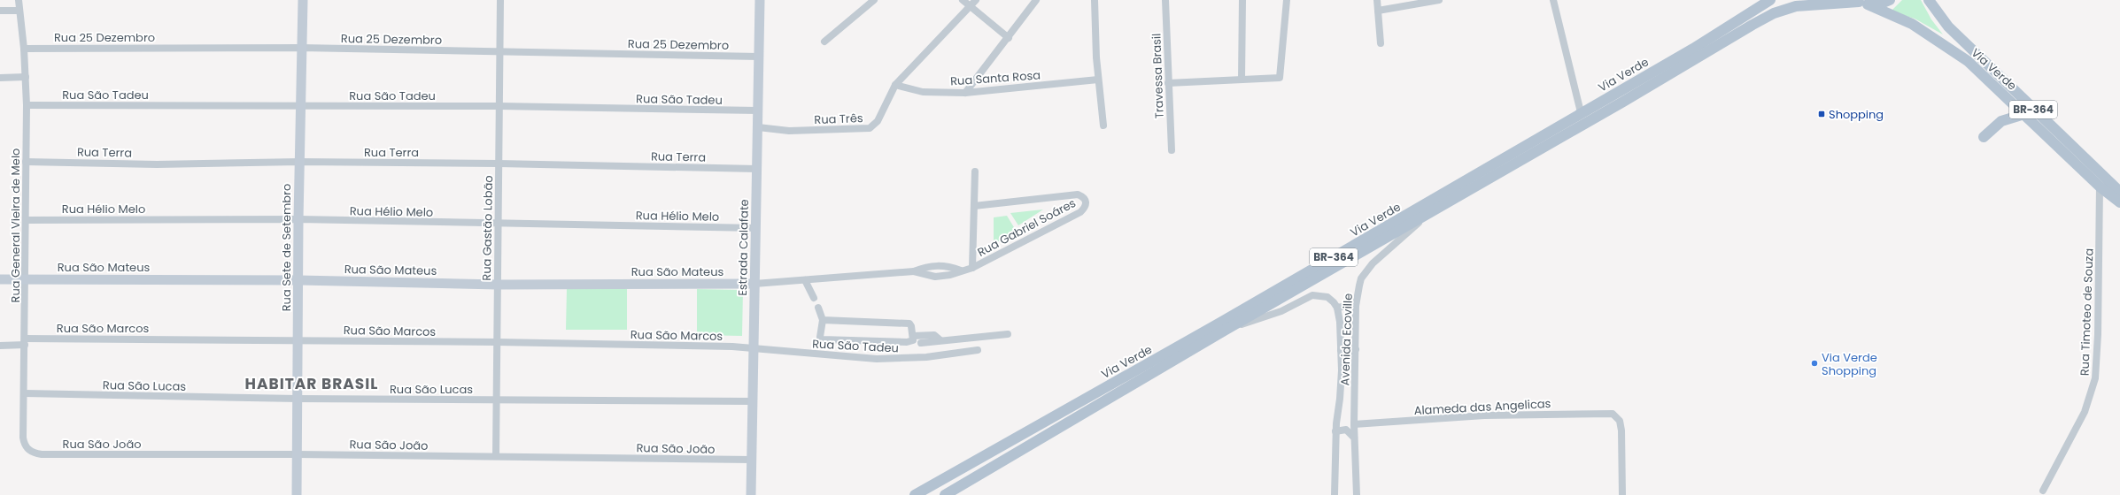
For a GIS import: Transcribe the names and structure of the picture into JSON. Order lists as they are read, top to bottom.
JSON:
{
  "streets": {
    "main road": ["Via Verde", "BR-364"],
    "street": [
      "Rua 25 Dezembro",
      "Travessa Brasil",
      "Rua Santa Rosa",
      "Rua São Tadeu",
      "Rua Três",
      "Rua Terra",
      "Rua Hélio Melo",
      "Rua General Vieira de Melo",
      "Rua Gabriel Soáres",
      "Rua Gastão Lobão",
      "Rua Sete de Setembro",
      "Estrada Calafate",
      "Rua São Mateus",
      "Rua Timoteo de Souza",
      "Rua São Marcos",
      "Avenida Ecoville",
      "Rua São Lucas",
      "Alameda das Angelicas",
      "Rua São João"
    ]
  },
  "crossings": [
    ["Rua 25 Dezembro", "Rua General Vieira de Melo"],
    ["Rua 25 Dezembro", "Rua Gastão Lobão"],
    ["Rua 25 Dezembro", "Rua Sete de Setembro"],
    ["Rua 25 Dezembro", "Estrada Calafate"],
    ["Via Verde", "BR-364"],
    ["Via Verde", "Rua Timoteo de Souza"],
    ["Via Verde", "Avenida Ecoville"],
    ["Rua Santa Rosa", "Rua Três"],
    ["Rua São Tadeu", "Rua General Vieira de Melo"],
    ["Rua São Tadeu", "Rua Gastão Lobão"],
    ["Rua São Tadeu", "Rua Sete de Setembro"],
    ["Rua São Tadeu", "Estrada Calafate"],
    ["Rua São Tadeu", "Rua São Marcos"],
    ["Rua Três", "Estrada Calafate"],
    ["Rua Terra", "Rua General Vieira de Melo"],
    ["Rua Terra", "Rua Gastão Lobão"],
    ["Rua Terra", "Rua Sete de Setembro"],
    ["Rua Terra", "Estrada Calafate"],
    ["Rua Hélio Melo", "Rua General Vieira de Melo"],
    ["Rua Hélio Melo", "Rua Gastão Lobão"],
    ["Rua Hélio Melo", "Rua Sete de Setembro"],
    ["Rua Hélio Melo", "Estrada Calafate"],
    ["Rua General Vieira de Melo", "Rua São Mateus"],
    ["Rua General Vieira de Melo", "Rua São Marcos"],
    ["Rua General Vieira de Melo", "Rua São Lucas"],
    ["Rua General Vieira de Melo", "Rua São João"],
    ["Rua Gabriel Soáres", "Estrada Calafate"],
    ["Rua Gabriel Soáres", "Rua São Mateus"],
    ["Rua Gastão Lobão", "Rua São Mateus"],
    ["Rua Gastão Lobão", "Rua São Marcos"],
    ["Rua Gastão Lobão", "Rua São Lucas"],
    ["Rua Gastão Lobão", "Rua São João"],
    ["Rua Sete de Setembro", "Rua São Mateus"],
    ["Rua Sete de Setembro", "Rua São Marcos"],
    ["Rua Sete de Setembro", "Rua São Lucas"],
    ["Rua Sete de Setembro", "Rua São João"],
    ["Estrada Calafate", "Rua São Mateus"],
    ["Estrada Calafate", "Rua São Marcos"],
    ["Estrada Calafate", "Rua São Lucas"],
    ["Estrada Calafate", "Rua São João"],
    ["Avenida Ecoville", "Alameda das Angelicas"]
  ],
  "districts": ["HABITAR BRASIL"],
  "places": {
    "transit": ["Shopping"],
    "other": ["Via Verde Shopping"]
  }
}
